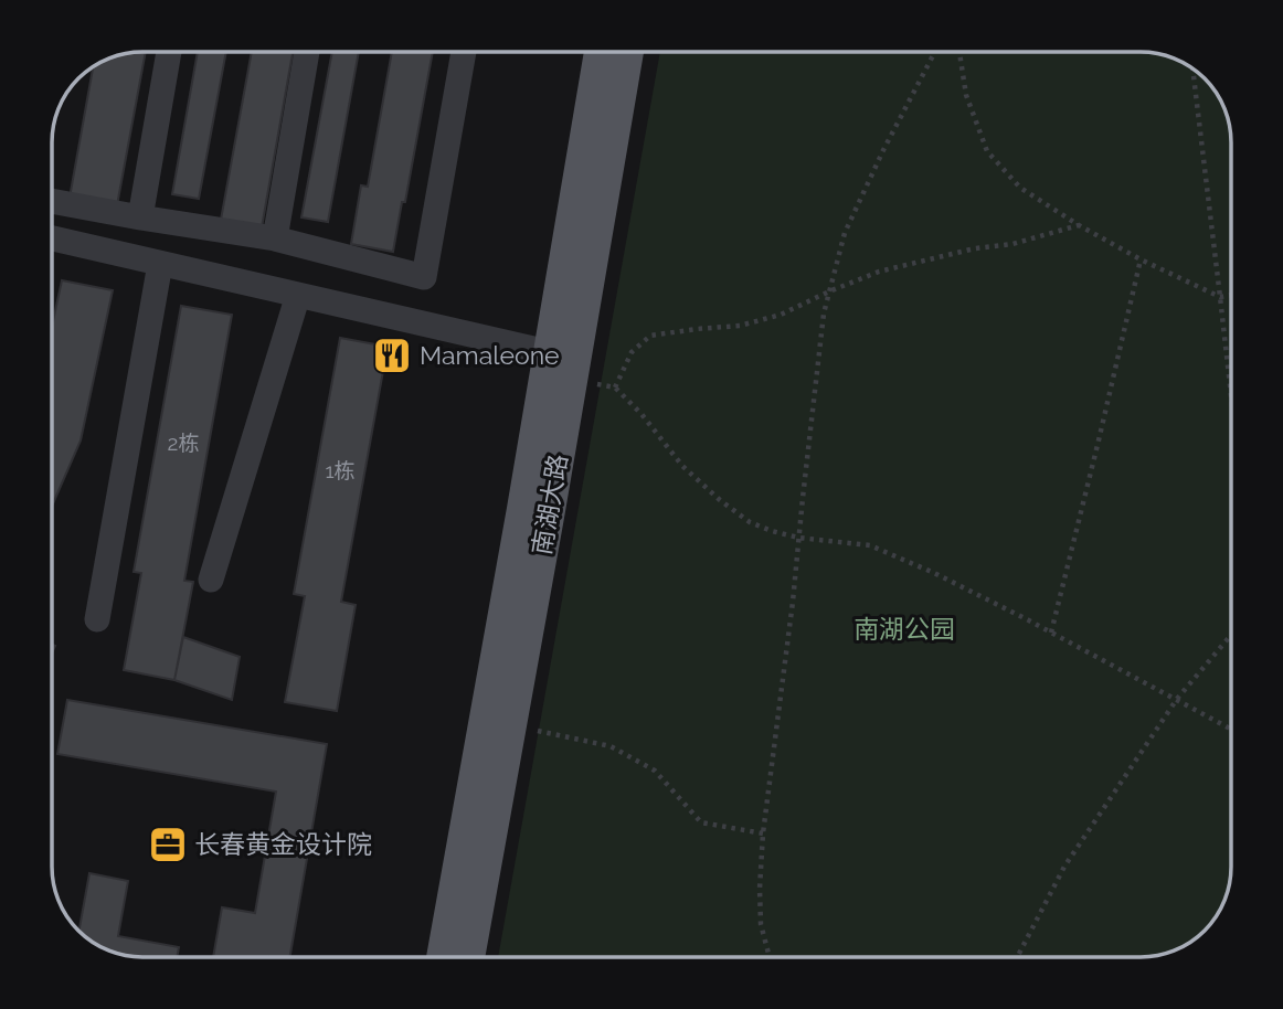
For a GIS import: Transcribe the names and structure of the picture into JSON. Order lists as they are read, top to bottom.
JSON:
{
  "streets": {
    "main road": ["南湖大路"]
  },
  "parks": ["南湖公园"],
  "places": {
    "restaurant": ["Mamaleone"],
    "office": ["长春黄金设计院"]
  },
  "house_numbers": ["2栋", "1栋"]
}
